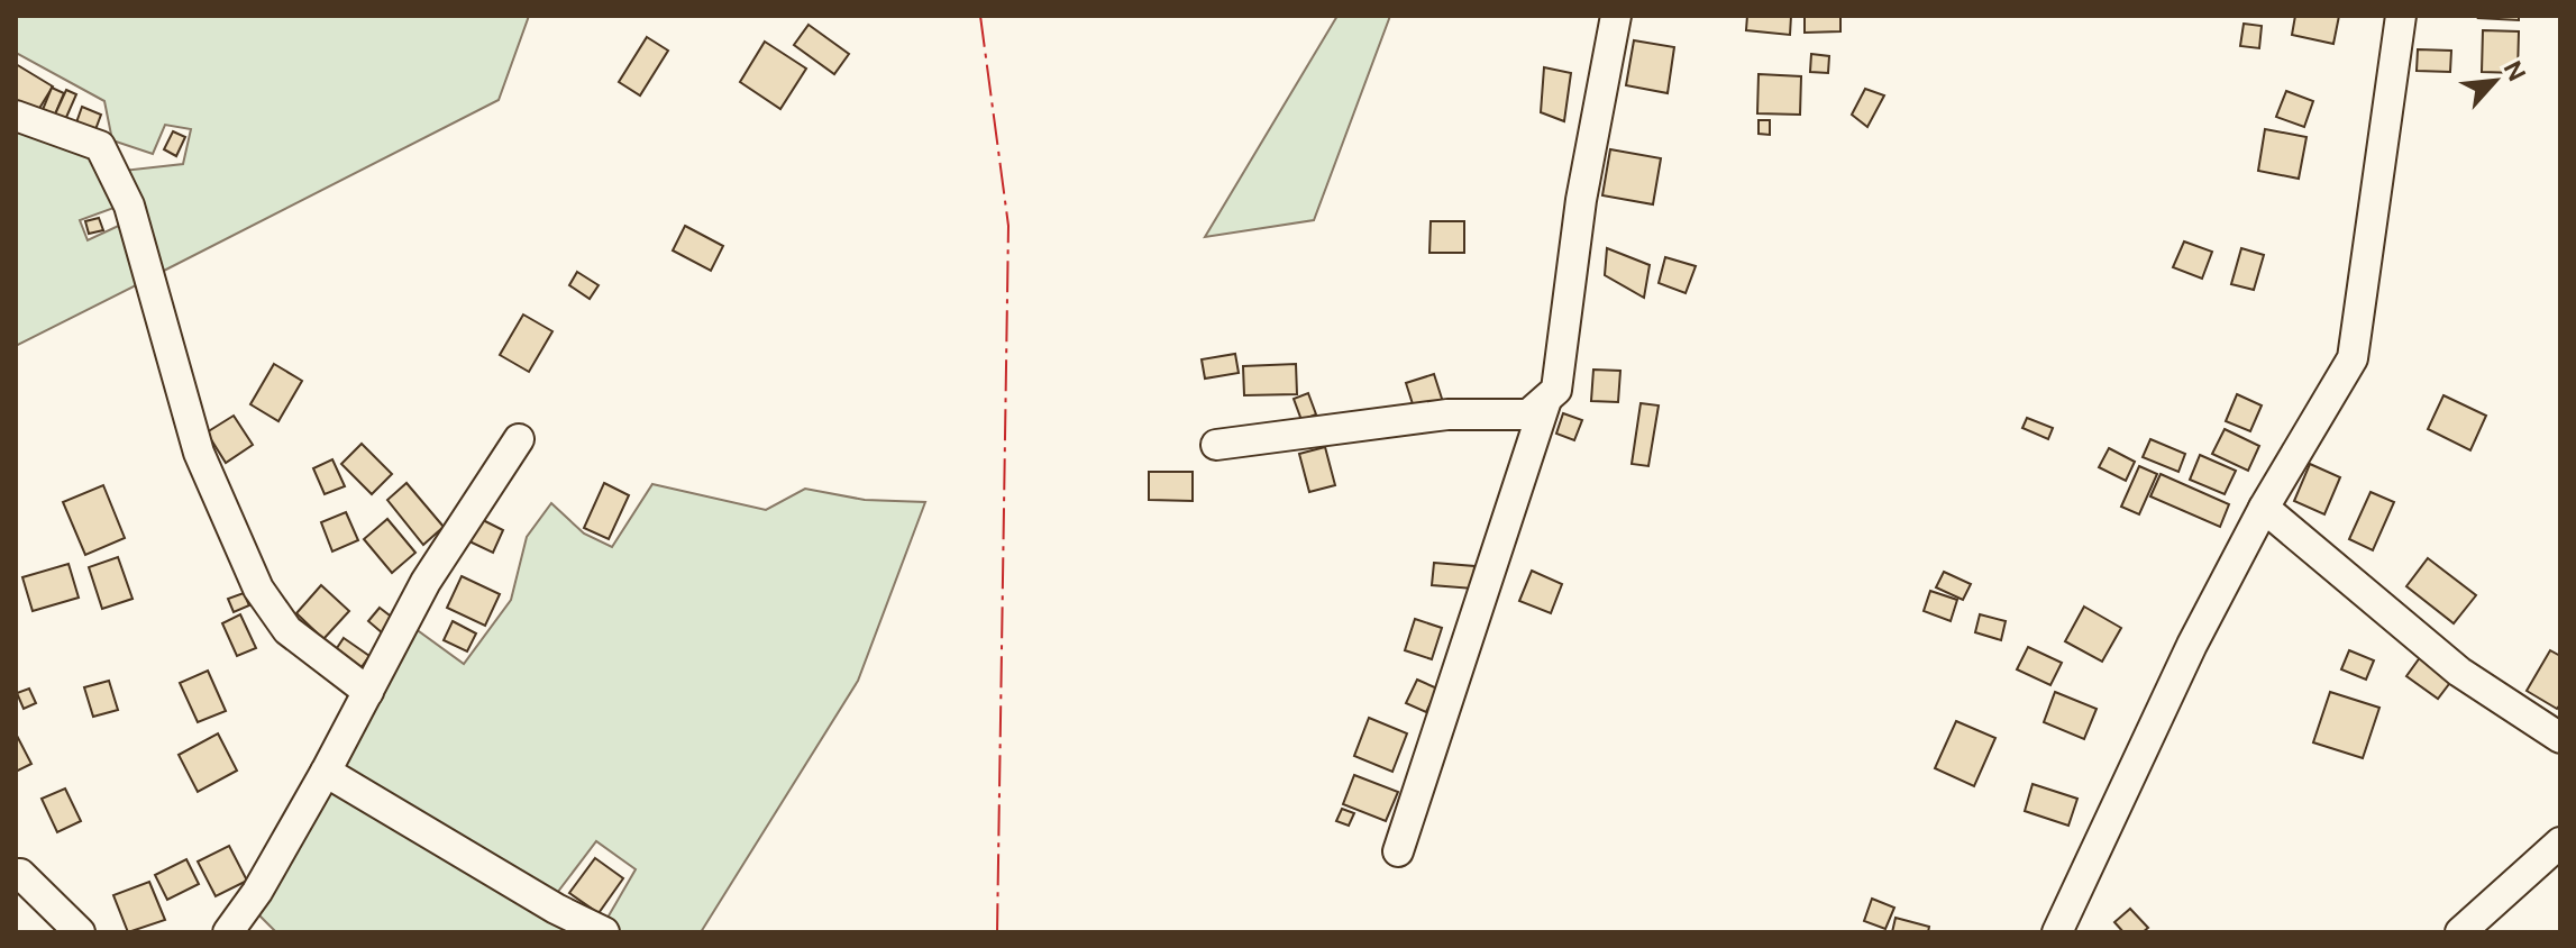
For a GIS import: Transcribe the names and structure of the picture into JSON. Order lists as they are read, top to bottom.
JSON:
{
  "north": "top right"
}
